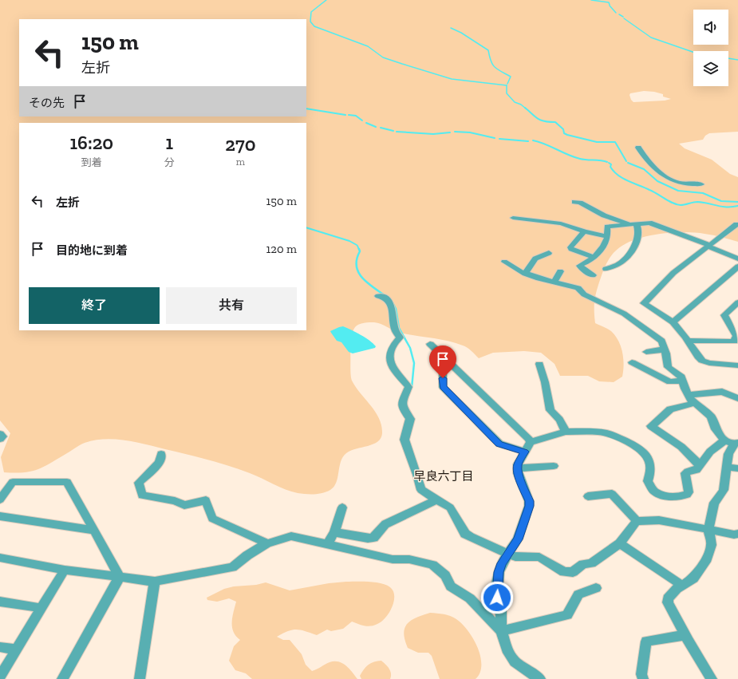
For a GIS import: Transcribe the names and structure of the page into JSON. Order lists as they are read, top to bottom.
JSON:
{
  "districts": ["早良六丁目"],
  "page": {
    "turn": ["150 m", "左折"],
    "then": "その先",
    "eta": [
      "16:20",
      "到着",
      "1",
      "分",
      "270",
      "m"
    ],
    "list": [
      {
        "name": "左折",
        "value": "150 m"
      },
      {
        "name": "目的地に到着",
        "value": "120 m"
      }
    ],
    "buttons": ["終了", "共有"]
  }
}
